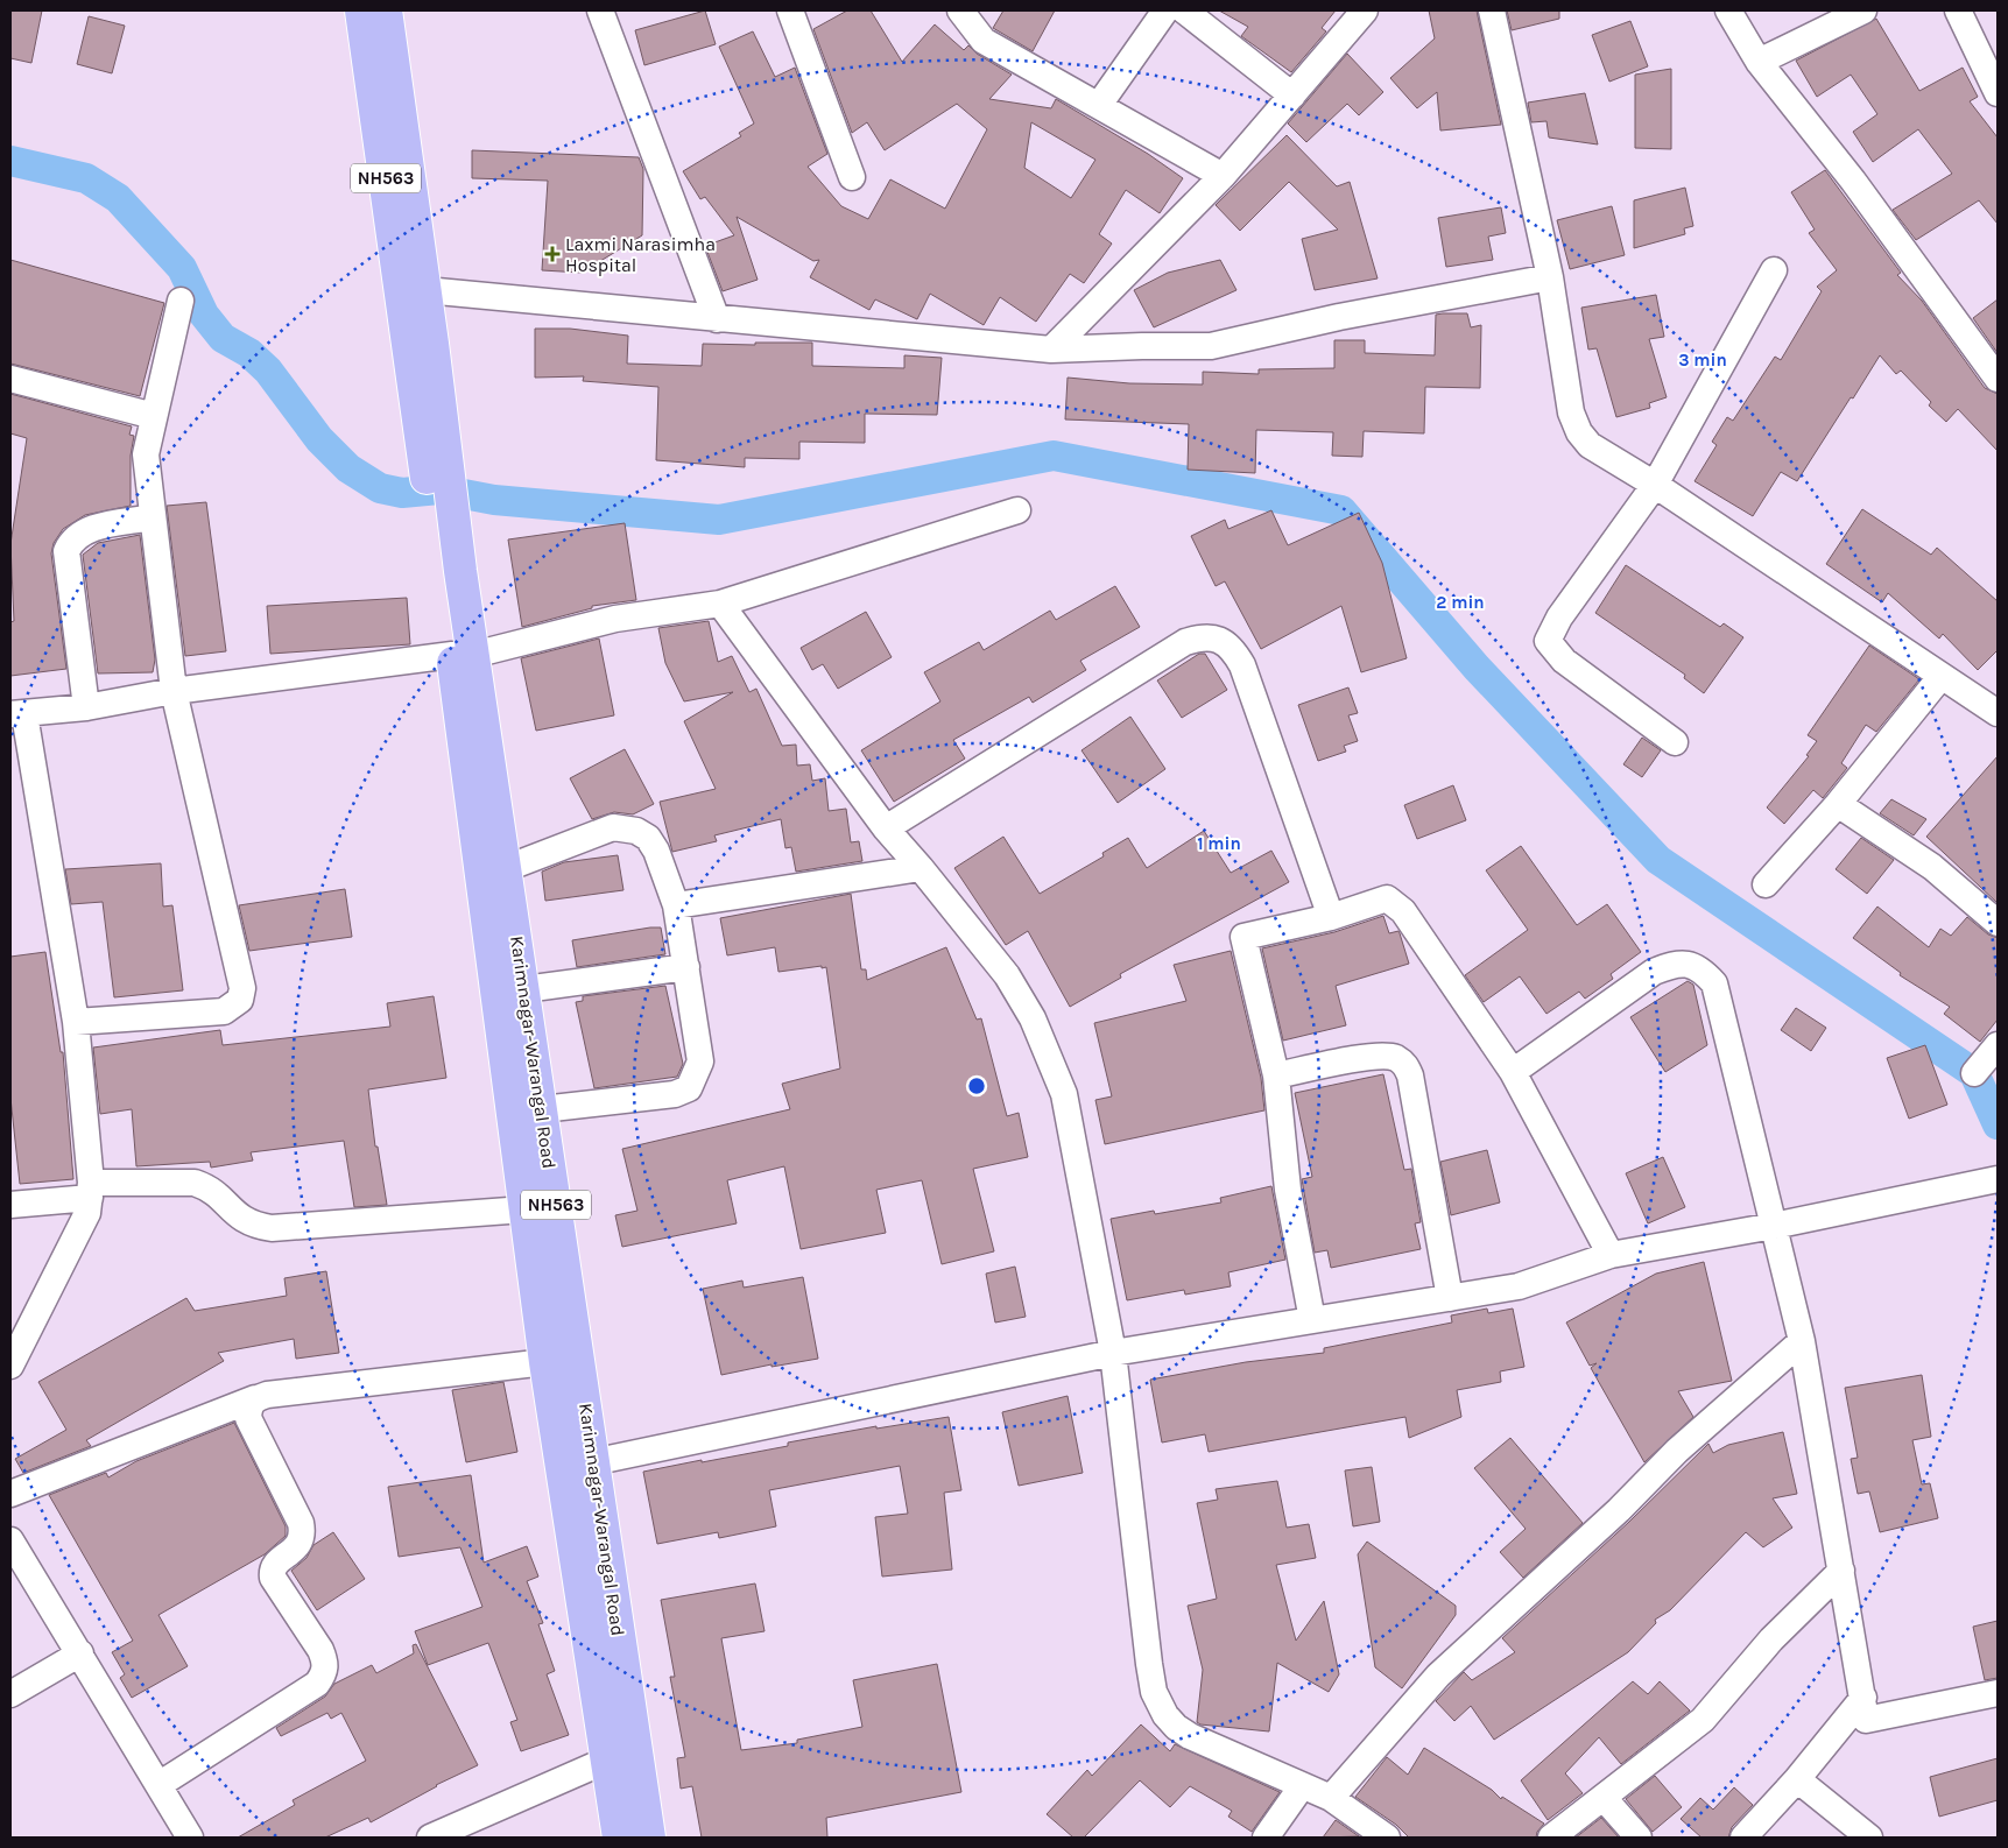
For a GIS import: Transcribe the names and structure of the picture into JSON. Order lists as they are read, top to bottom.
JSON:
{
  "streets": {
    "highway": ["NH563", "Karimnagar-Warangal Road"]
  },
  "crossings": [
    ["NH563", "Karimnagar-Warangal Road"]
  ],
  "places": {
    "health": ["Laxmi Narasimha Hospital"]
  },
  "rings": ["3 min", "2 min", "1 min"]
}
